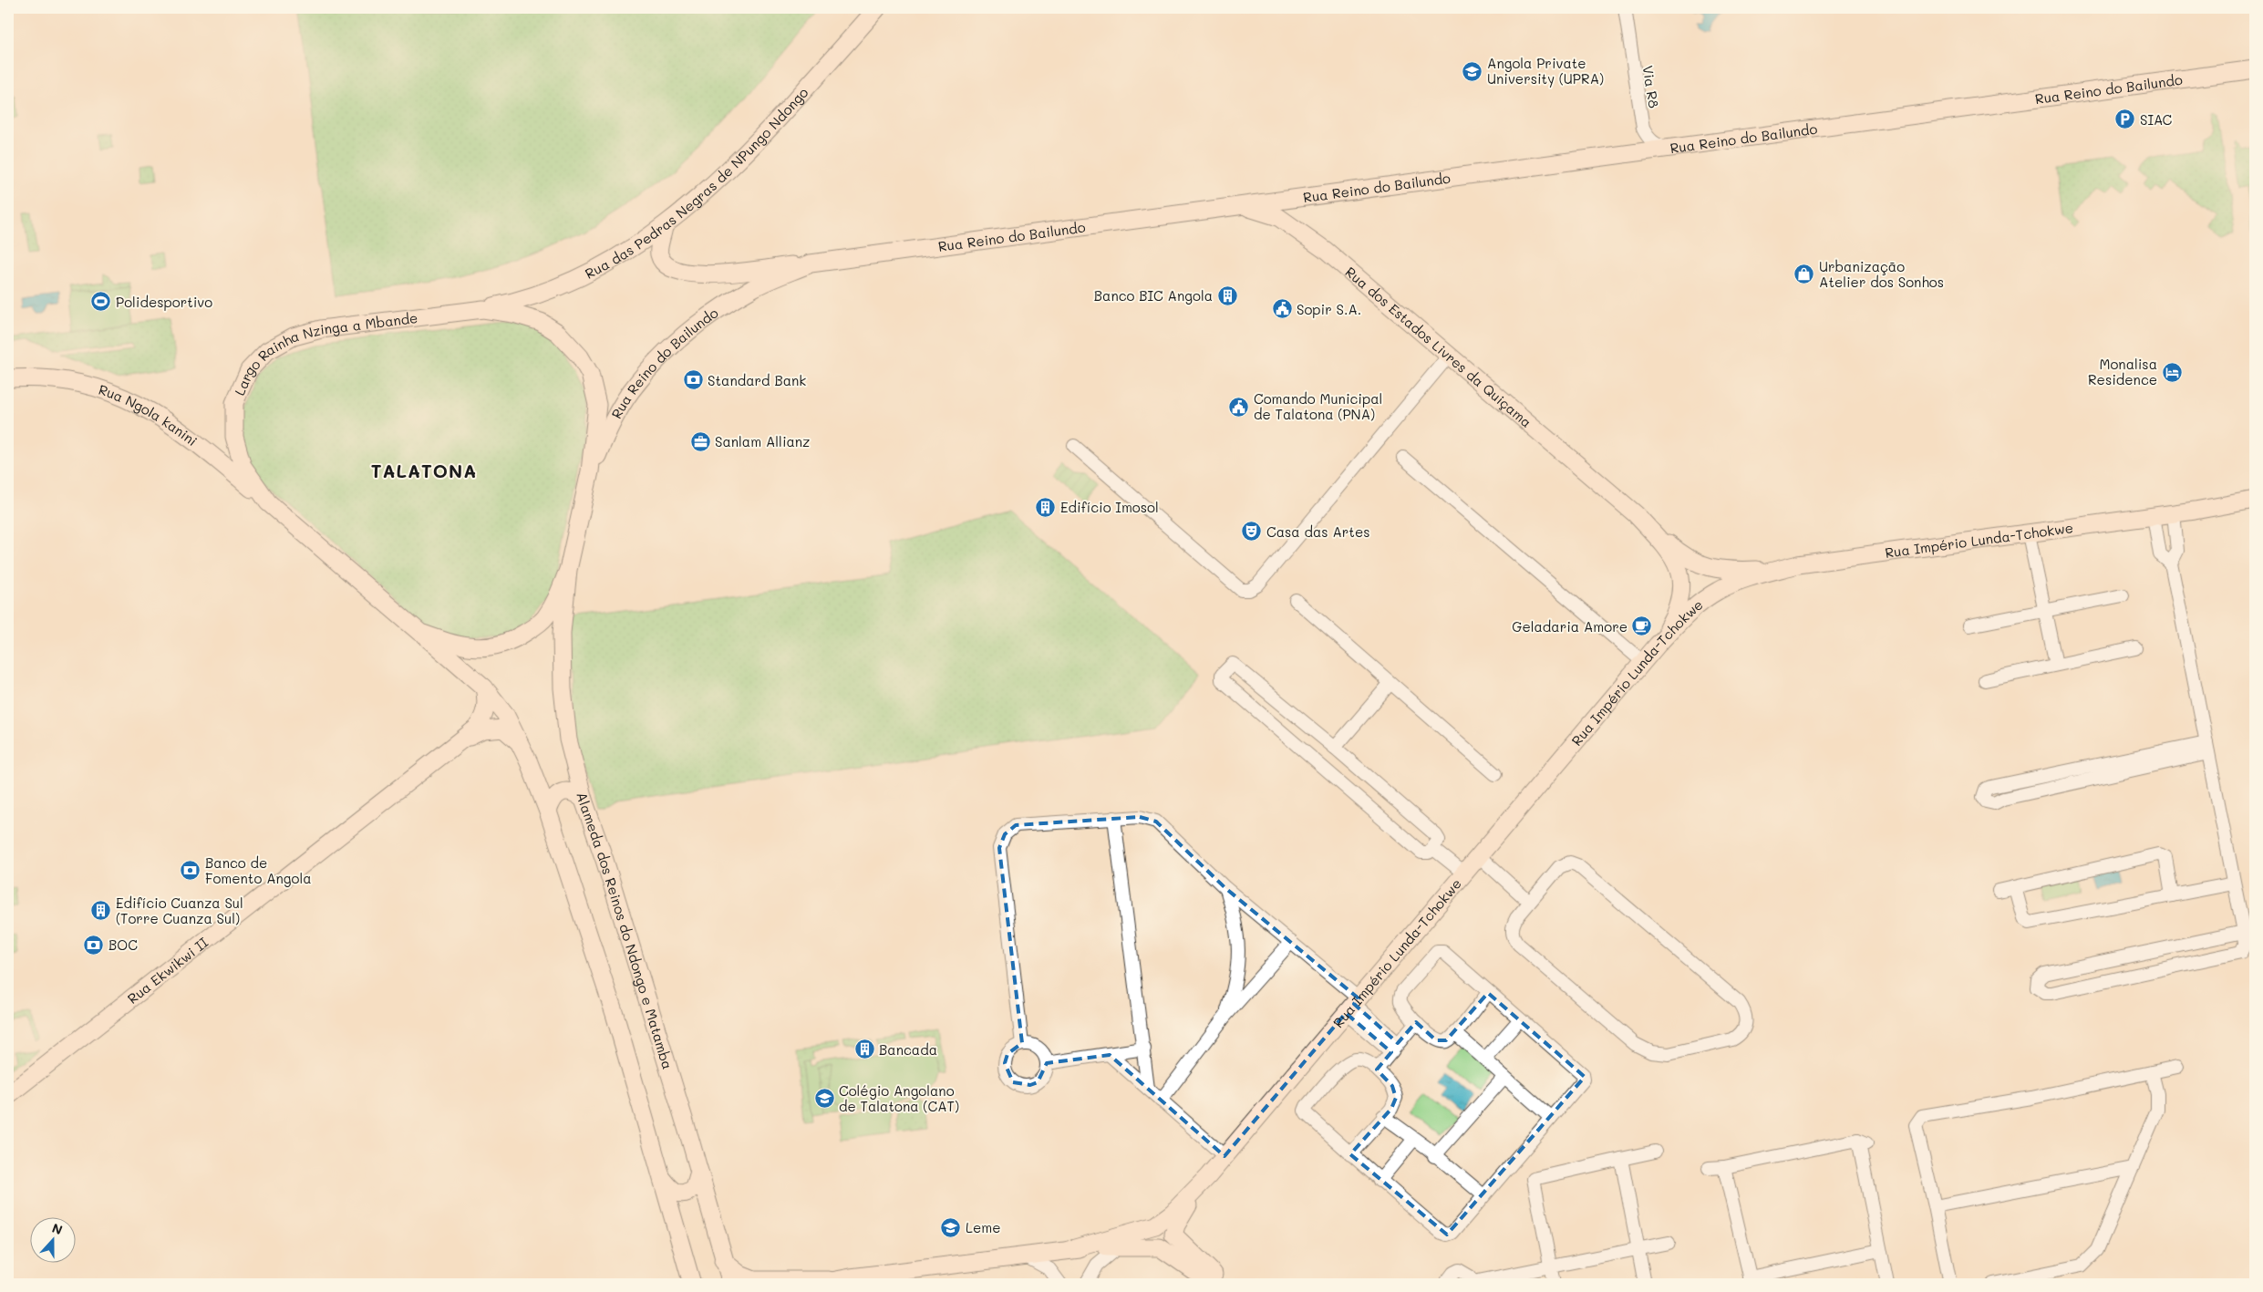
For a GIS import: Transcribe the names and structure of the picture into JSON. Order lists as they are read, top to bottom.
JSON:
{
  "streets": {
    "main road": [
      "Rua Reino do Bailundo",
      "Rua das Pedras Negras de NPungo Ndongo",
      "Rua dos Estados Livres da Quiçama",
      "Largo Rainha Nzinga a Mbande",
      "Rua Ngola kanini",
      "Rua Império Lunda-Tchokwe",
      "Alameda dos Reinos do Ndongo e Matamba",
      "Rua Ekwikwi II"
    ],
    "street": ["Via R8"]
  },
  "crossings": [
    ["Via R8", "Rua Reino do Bailundo"],
    ["Rua Reino do Bailundo", "Rua dos Estados Livres da Quiçama"],
    ["Rua Reino do Bailundo", "Largo Rainha Nzinga a Mbande"],
    ["Rua das Pedras Negras de NPungo Ndongo", "Largo Rainha Nzinga a Mbande"],
    ["Rua dos Estados Livres da Quiçama", "Rua Império Lunda-Tchokwe"],
    ["Largo Rainha Nzinga a Mbande", "Rua Ngola kanini"],
    ["Largo Rainha Nzinga a Mbande", "Alameda dos Reinos do Ndongo e Matamba"],
    ["Rua Império Lunda-Tchokwe", "Alameda dos Reinos do Ndongo e Matamba"]
  ],
  "districts": ["TALATONA"],
  "places": {
    "school or university": ["Angola Private University (UPRA)", "Colégio Angolano de Talatona (CAT)", "Leme"],
    "parking": ["SIAC"],
    "shop": ["Urbanização Atelier dos Sonhos"],
    "building": [
      "Banco BIC Angola",
      "Edifício Imosol",
      "Edifício Cuanza Sul (Torre Cuanza Sul)",
      "Bancada"
    ],
    "sports": ["Polidesportivo"],
    "public building": ["Sopir S.A.", "Comando Municipal de Talatona (PNA)"],
    "hotel": ["Monalisa Residence"],
    "bank": ["Standard Bank", "Banco de Fomento Angola", "BOC"],
    "office": ["Sanlam Allianz"],
    "theatre": ["Casa das Artes"],
    "cafe": ["Geladaria Amore"]
  },
  "north": "top"
}
